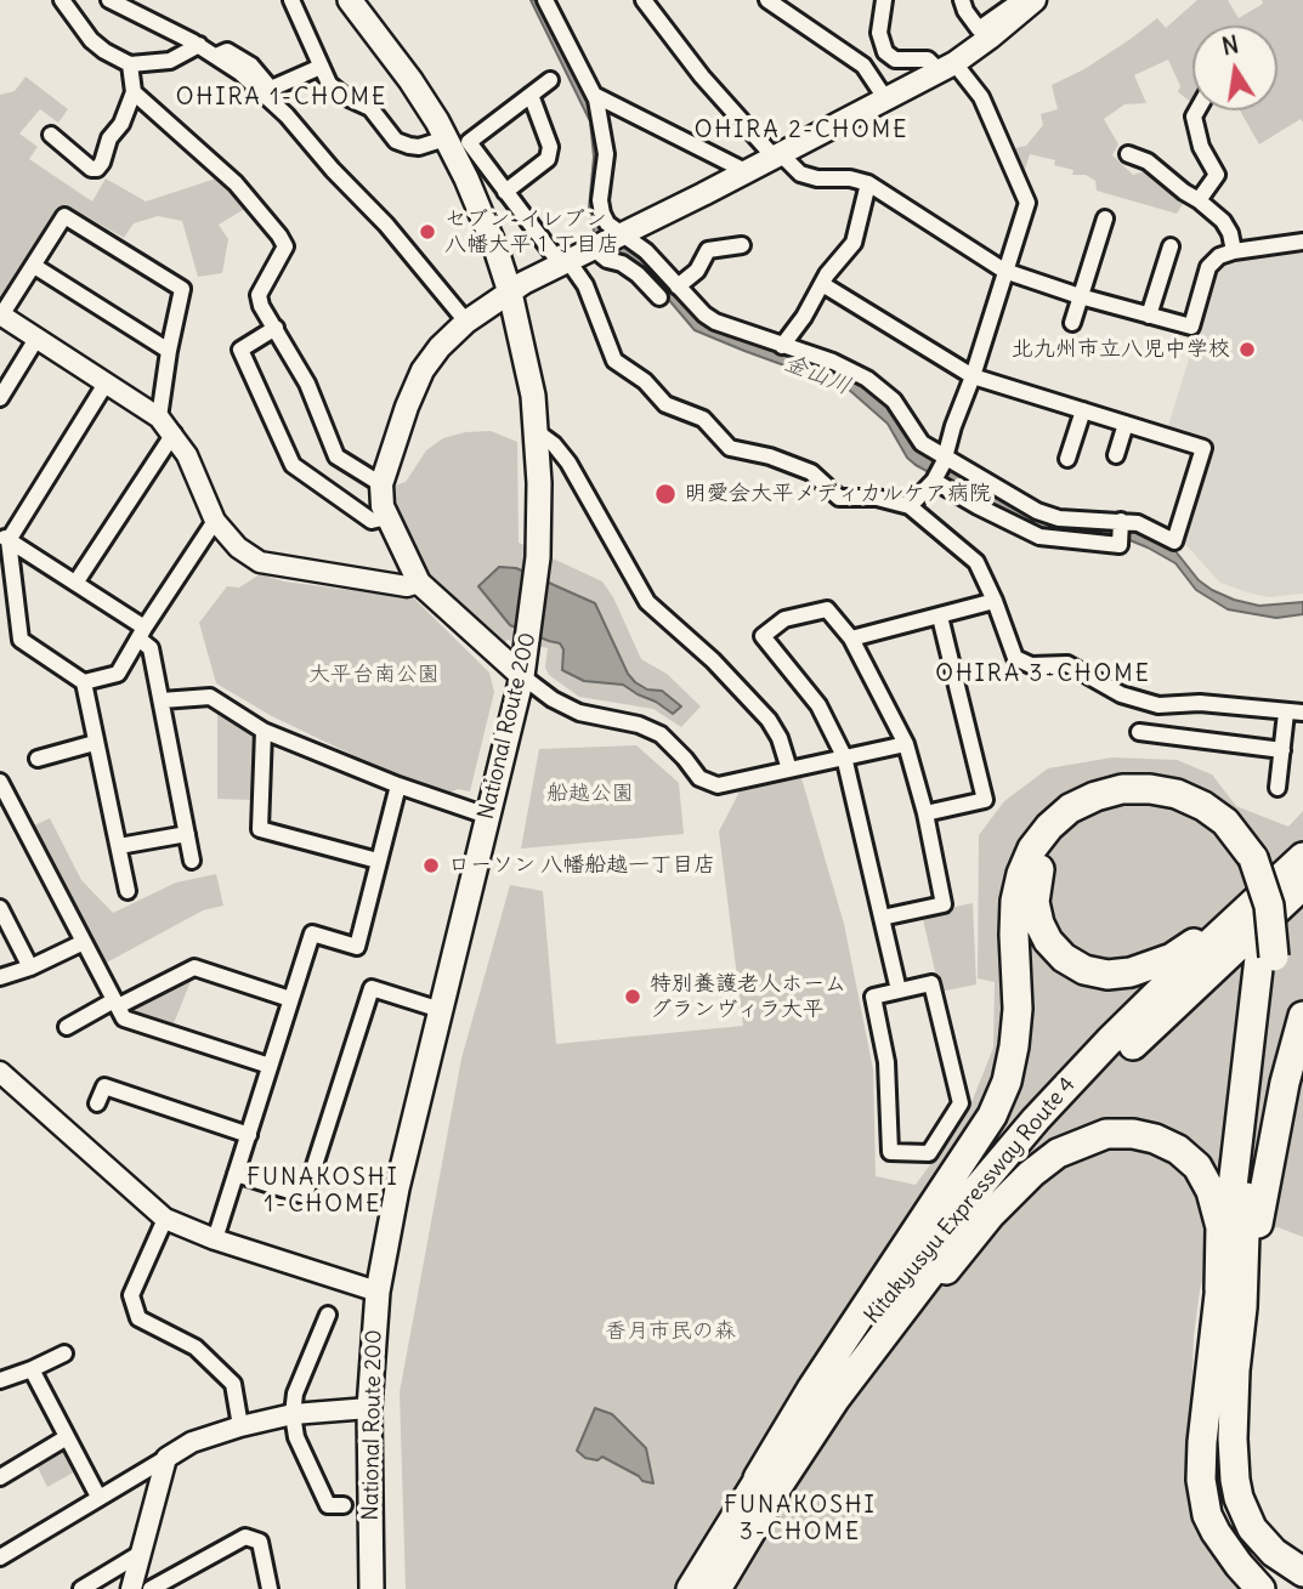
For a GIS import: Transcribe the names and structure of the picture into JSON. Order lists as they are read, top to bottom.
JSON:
{
  "streets": {
    "highway": ["National Route 200", "Kitakyusyu Expressway Route 4"]
  },
  "districts": [
    "OHIRA 1-CHOME",
    "OHIRA 2-CHOME",
    "OHIRA 3-CHOME",
    "FUNAKOSHI 1-CHOME",
    "FUNAKOSHI 3-CHOME"
  ],
  "water": ["金山川"],
  "parks": ["大平台南公園", "船越公園", "香月市民の森"],
  "places": [
    "セブン-イレブン 八幡大平１丁目店",
    "北九州市立八児中学校",
    "明愛会大平メディカルケア病院",
    "ローソン 八幡船越一丁目店",
    "特別養護老人ホーム グランヴィラ大平"
  ],
  "north": "top"
}
